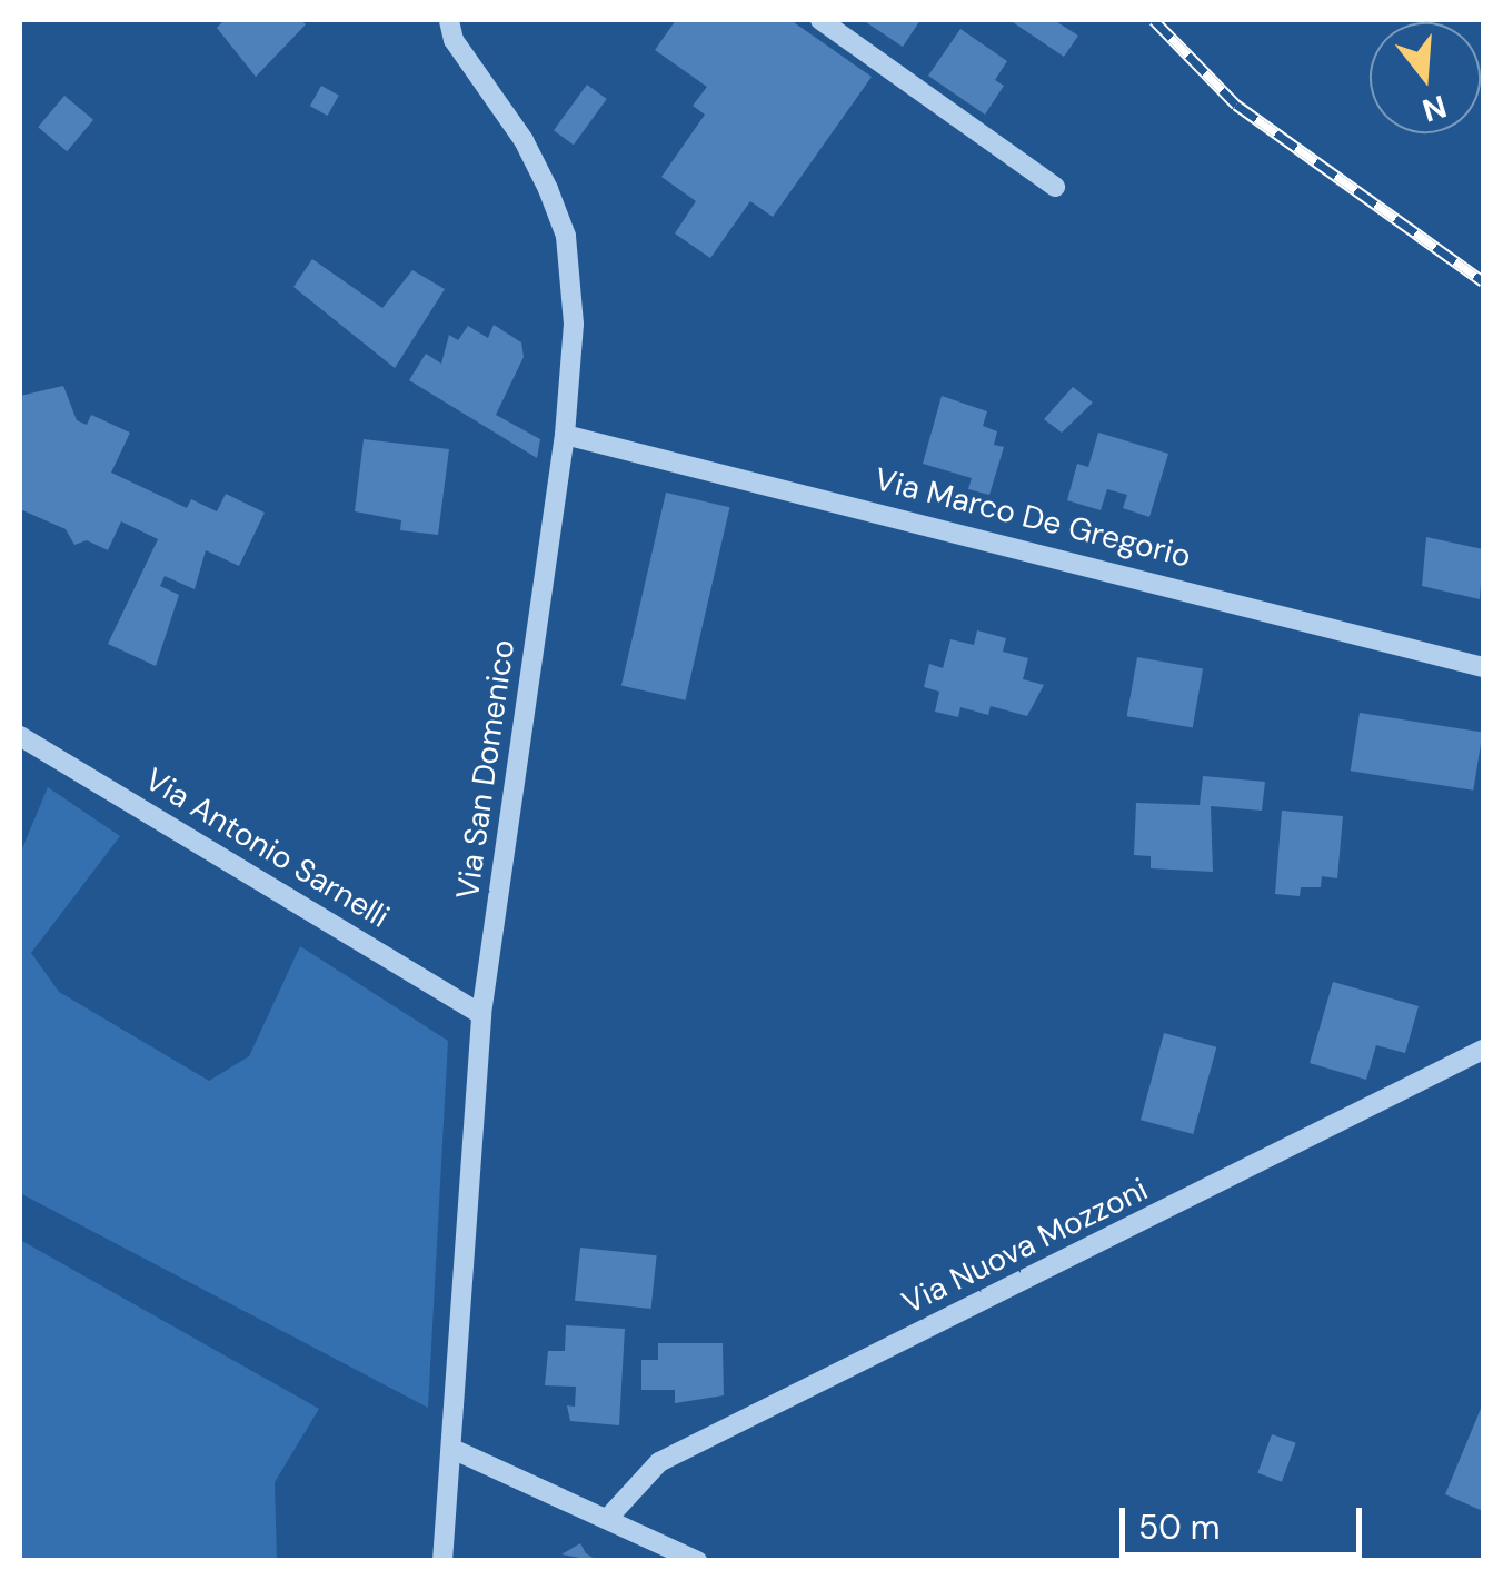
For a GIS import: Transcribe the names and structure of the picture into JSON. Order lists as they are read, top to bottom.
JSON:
{
  "streets": {
    "street": [
      "Via Marco De Gregorio",
      "Via San Domenico",
      "Via Antonio Sarnelli",
      "Via Nuova Mozzoni"
    ]
  },
  "crossings": [
    ["Via Marco De Gregorio", "Via San Domenico"],
    ["Via San Domenico", "Via Antonio Sarnelli"]
  ],
  "scale_bar": "50 m",
  "north": "bottom"
}
